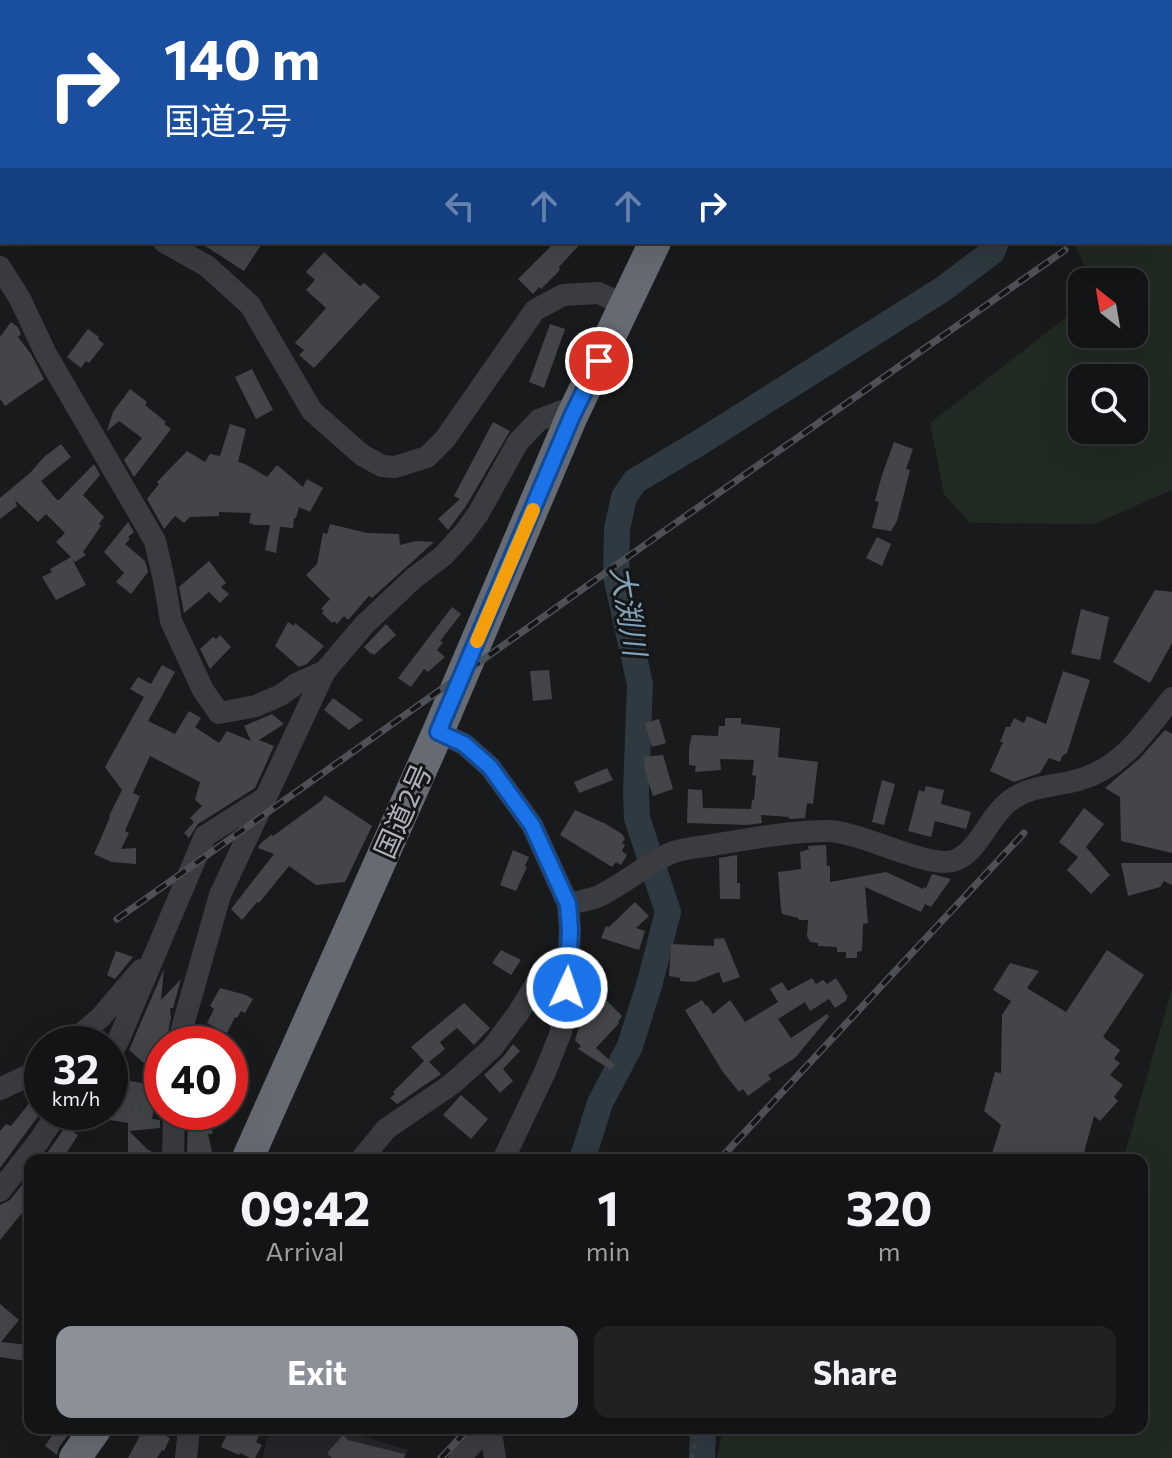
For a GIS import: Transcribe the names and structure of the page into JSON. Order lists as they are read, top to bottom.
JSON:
{
  "streets": {
    "highway": ["国道2号"]
  },
  "water": ["大渕川"],
  "north": "top left",
  "page": {
    "turn": ["140 m", "国道2号"],
    "speed": "32 km/h",
    "limit": "40",
    "eta": [
      "09:42",
      "Arrival",
      "1",
      "min",
      "320",
      "m"
    ],
    "buttons": ["Exit", "Share"]
  }
}
